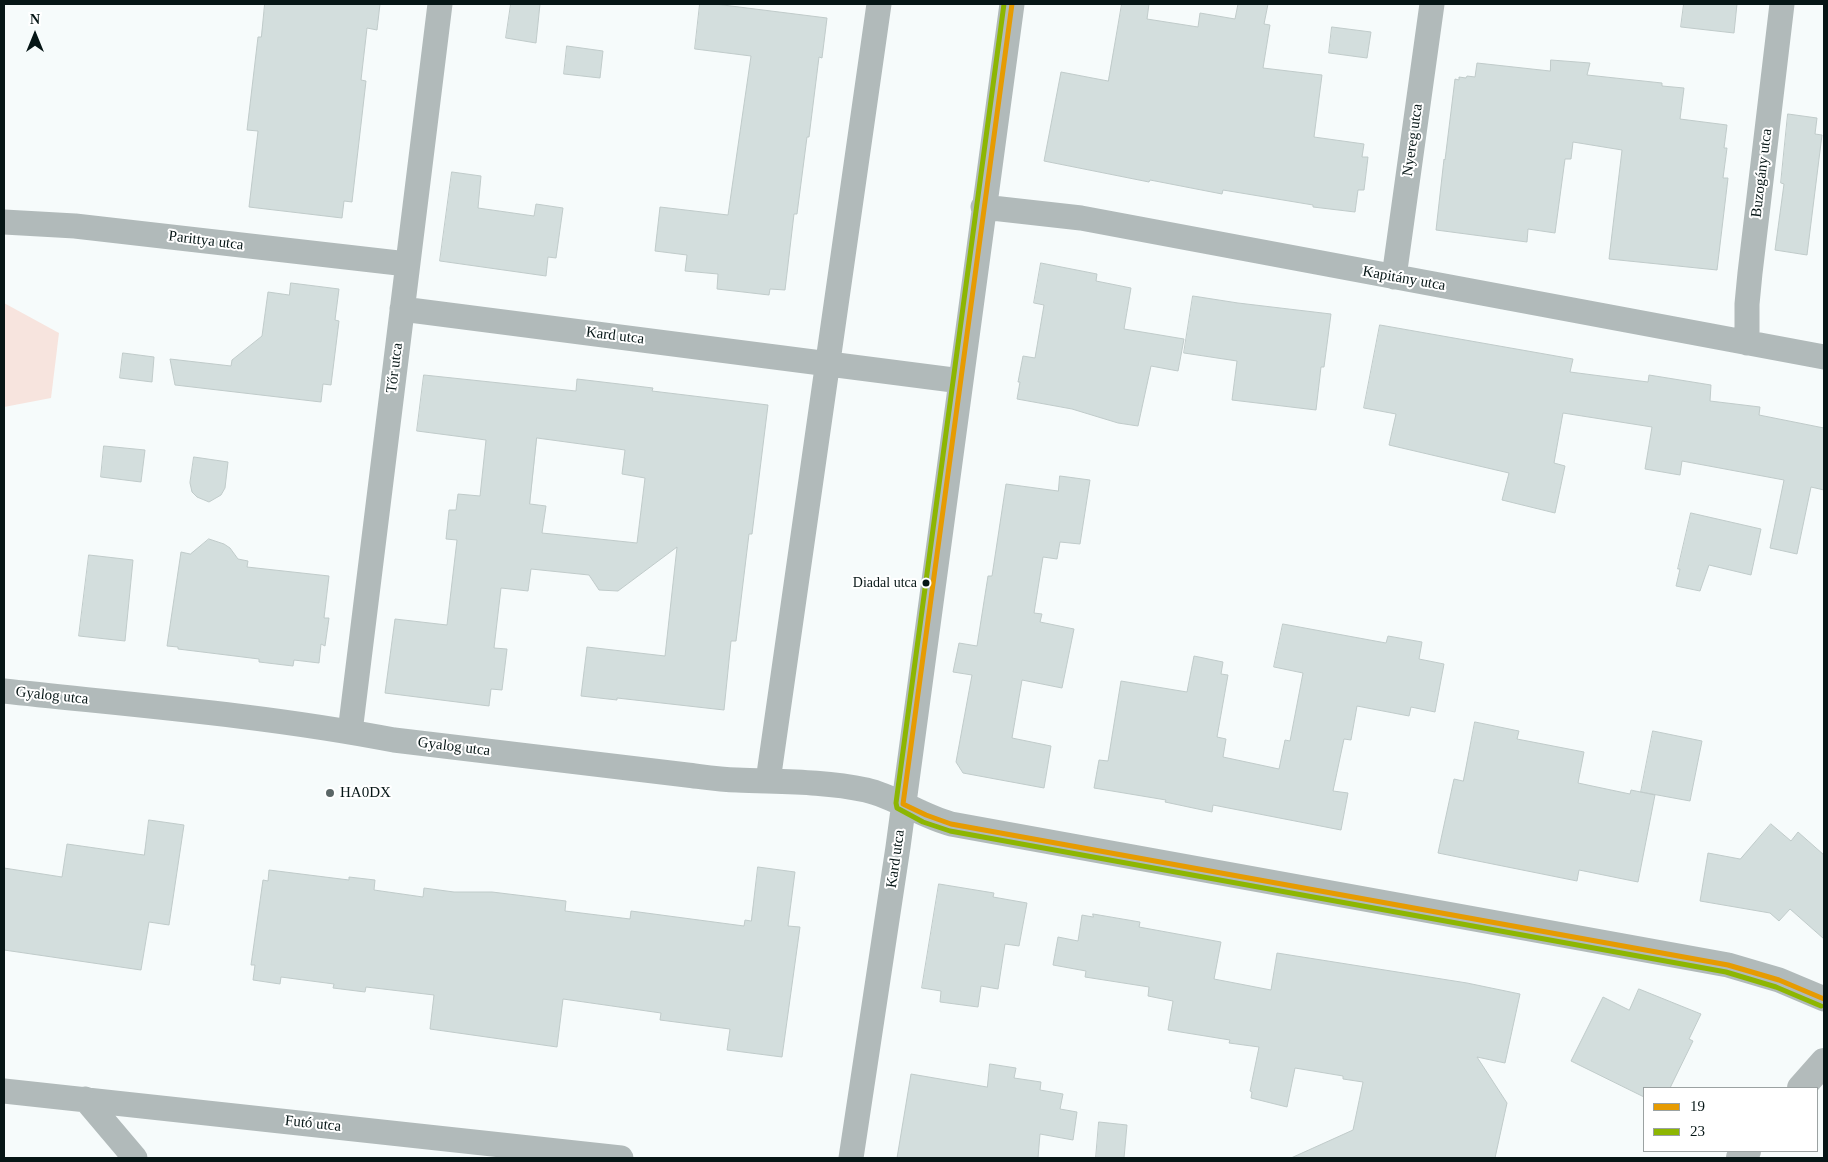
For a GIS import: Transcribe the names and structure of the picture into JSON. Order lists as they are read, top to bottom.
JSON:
{
  "streets": {
    "street": [
      "Nyereg utca",
      "Buzogány utca",
      "Parittya utca",
      "Kapitány utca",
      "Kard utca",
      "Tőr utca",
      "Gyalog utca",
      "Futó utca"
    ]
  },
  "crossings": [
    ["Nyereg utca", "Kapitány utca"],
    ["Buzogány utca", "Kapitány utca"],
    ["Parittya utca", "Tőr utca"],
    ["Kapitány utca", "Kard utca"],
    ["Kard utca", "Tőr utca"],
    ["Kard utca", "Gyalog utca"],
    ["Tőr utca", "Gyalog utca"]
  ],
  "places": ["Diadal utca", "HA0DX"],
  "lines": ["transit line 19", "transit line 23"],
  "legend": ["19", "23"],
  "north": "top"
}
